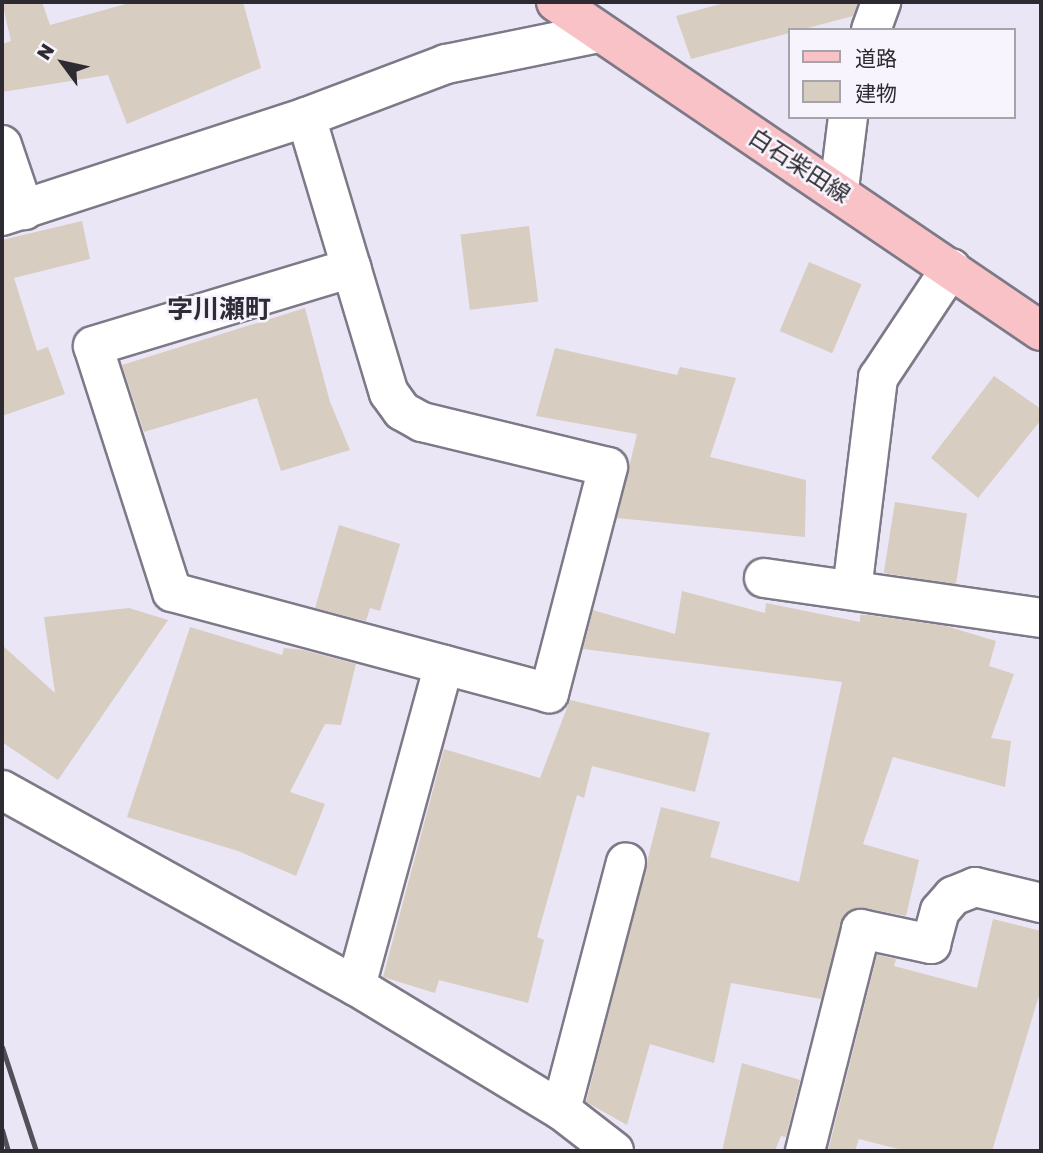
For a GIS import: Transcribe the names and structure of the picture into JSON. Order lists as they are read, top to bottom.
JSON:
{
  "streets": {
    "main road": ["白石柴田線"]
  },
  "districts": ["字川瀬町"],
  "legend": ["道路", "建物"],
  "north": "top left"
}
